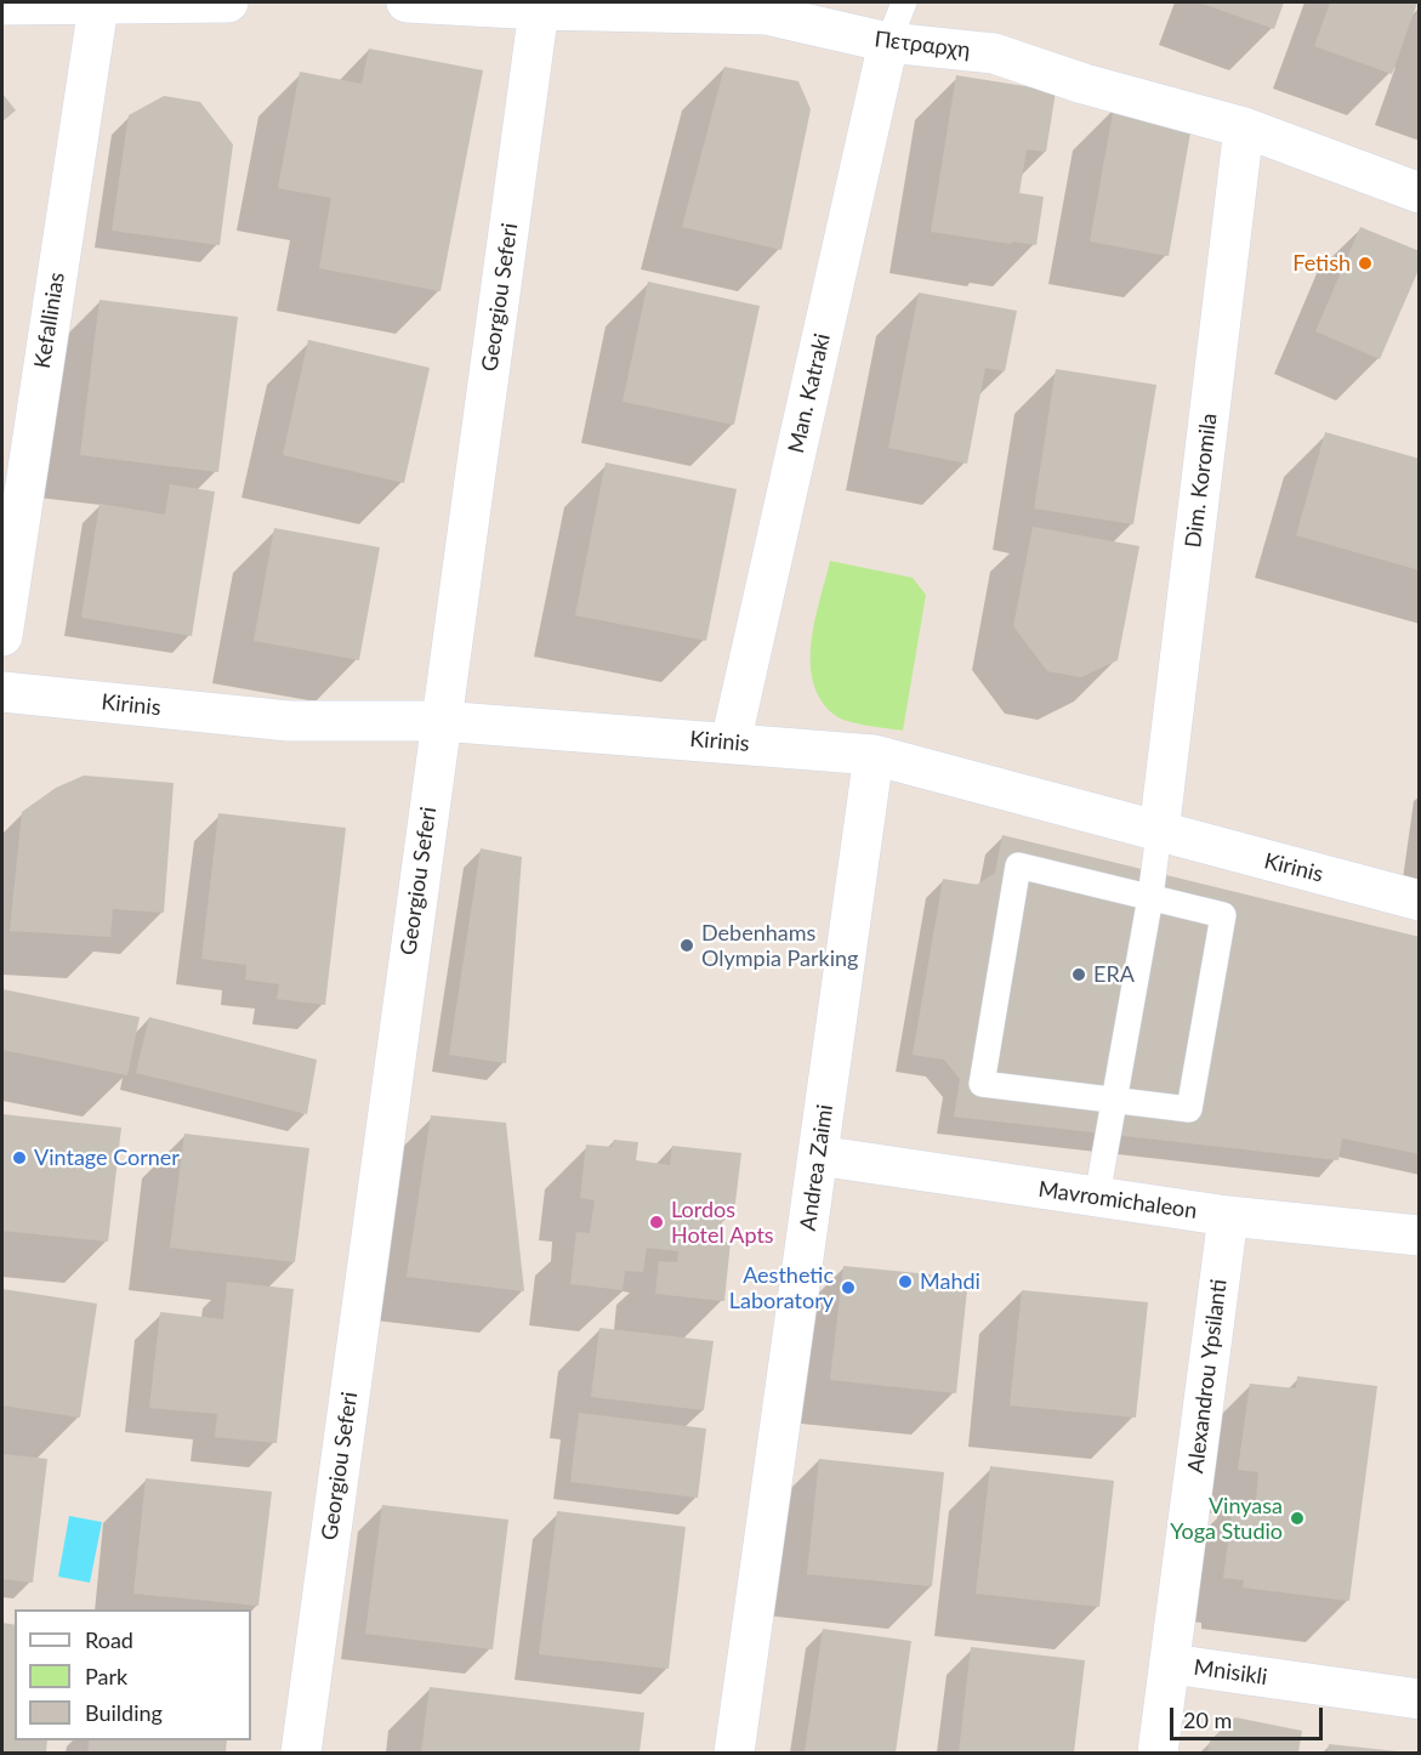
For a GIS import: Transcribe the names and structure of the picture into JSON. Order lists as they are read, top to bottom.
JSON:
{
  "streets": {
    "street": [
      "Πετραρχη",
      "Georgiou Seferi",
      "Kefallinias",
      "Man. Katraki",
      "Dim. Koromila",
      "Kirinis",
      "Andrea Zaimi",
      "Mavromichaleon",
      "Alexandrou Ypsilanti",
      "Mnisikli"
    ]
  },
  "crossings": [
    ["Πετραρχη", "Georgiou Seferi"],
    ["Πετραρχη", "Man. Katraki"],
    ["Πετραρχη", "Dim. Koromila"],
    ["Georgiou Seferi", "Kirinis"],
    ["Man. Katraki", "Kirinis"],
    ["Dim. Koromila", "Kirinis"],
    ["Kirinis", "Andrea Zaimi"],
    ["Andrea Zaimi", "Mavromichaleon"],
    ["Mavromichaleon", "Alexandrou Ypsilanti"],
    ["Alexandrou Ypsilanti", "Mnisikli"]
  ],
  "places": [
    "Fetish",
    "Debenhams Olympia Parking",
    "ERA",
    "Vintage Corner",
    "Lordos Hotel Apts",
    "Mahdi",
    "Aesthetic Laboratory",
    "Vinyasa Yoga Studio"
  ],
  "legend": ["Road", "Park", "Building"],
  "scale_bar": "20 m"
}
